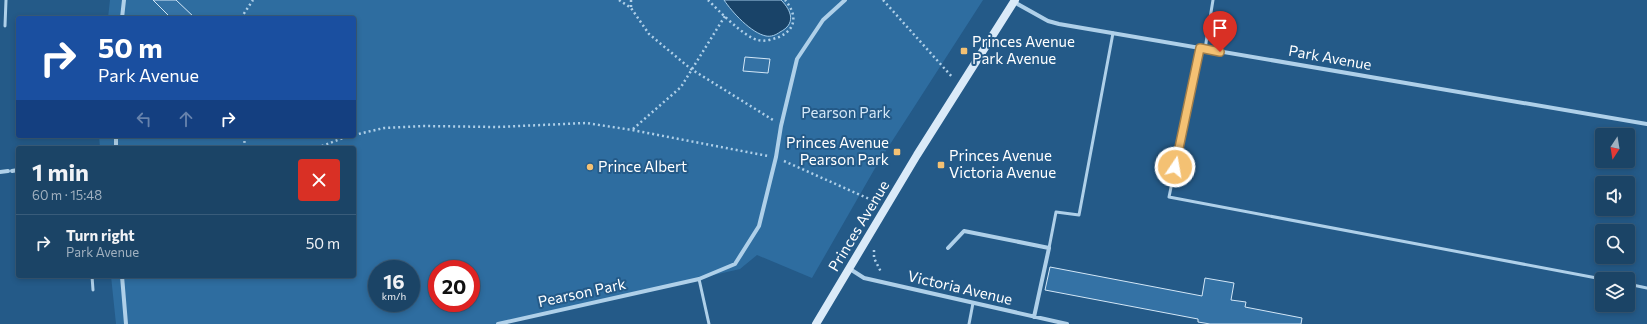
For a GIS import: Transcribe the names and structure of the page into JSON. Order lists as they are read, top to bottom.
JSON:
{
  "streets": {
    "street": [
      "Park Avenue",
      "Princes Avenue",
      "Victoria Avenue",
      "Pearson Park"
    ]
  },
  "crossings": [
    ["Park Avenue", "Princes Avenue"],
    ["Princes Avenue", "Victoria Avenue"]
  ],
  "parks": ["Pearson Park"],
  "places": {
    "transit": ["Princes Avenue Park Avenue", "Princes Avenue Pearson Park", "Princes Avenue Victoria Avenue"],
    "other": ["Prince Albert"]
  },
  "north": "bottom",
  "page": {
    "turn": ["50 m", "Park Avenue"],
    "heading": ["1 min", "60 m · 15:48"],
    "list": [
      {
        "name": "Turn right",
        "note": "Park Avenue",
        "value": "50 m"
      }
    ],
    "speed": "16 km/h",
    "limit": "20"
  }
}
